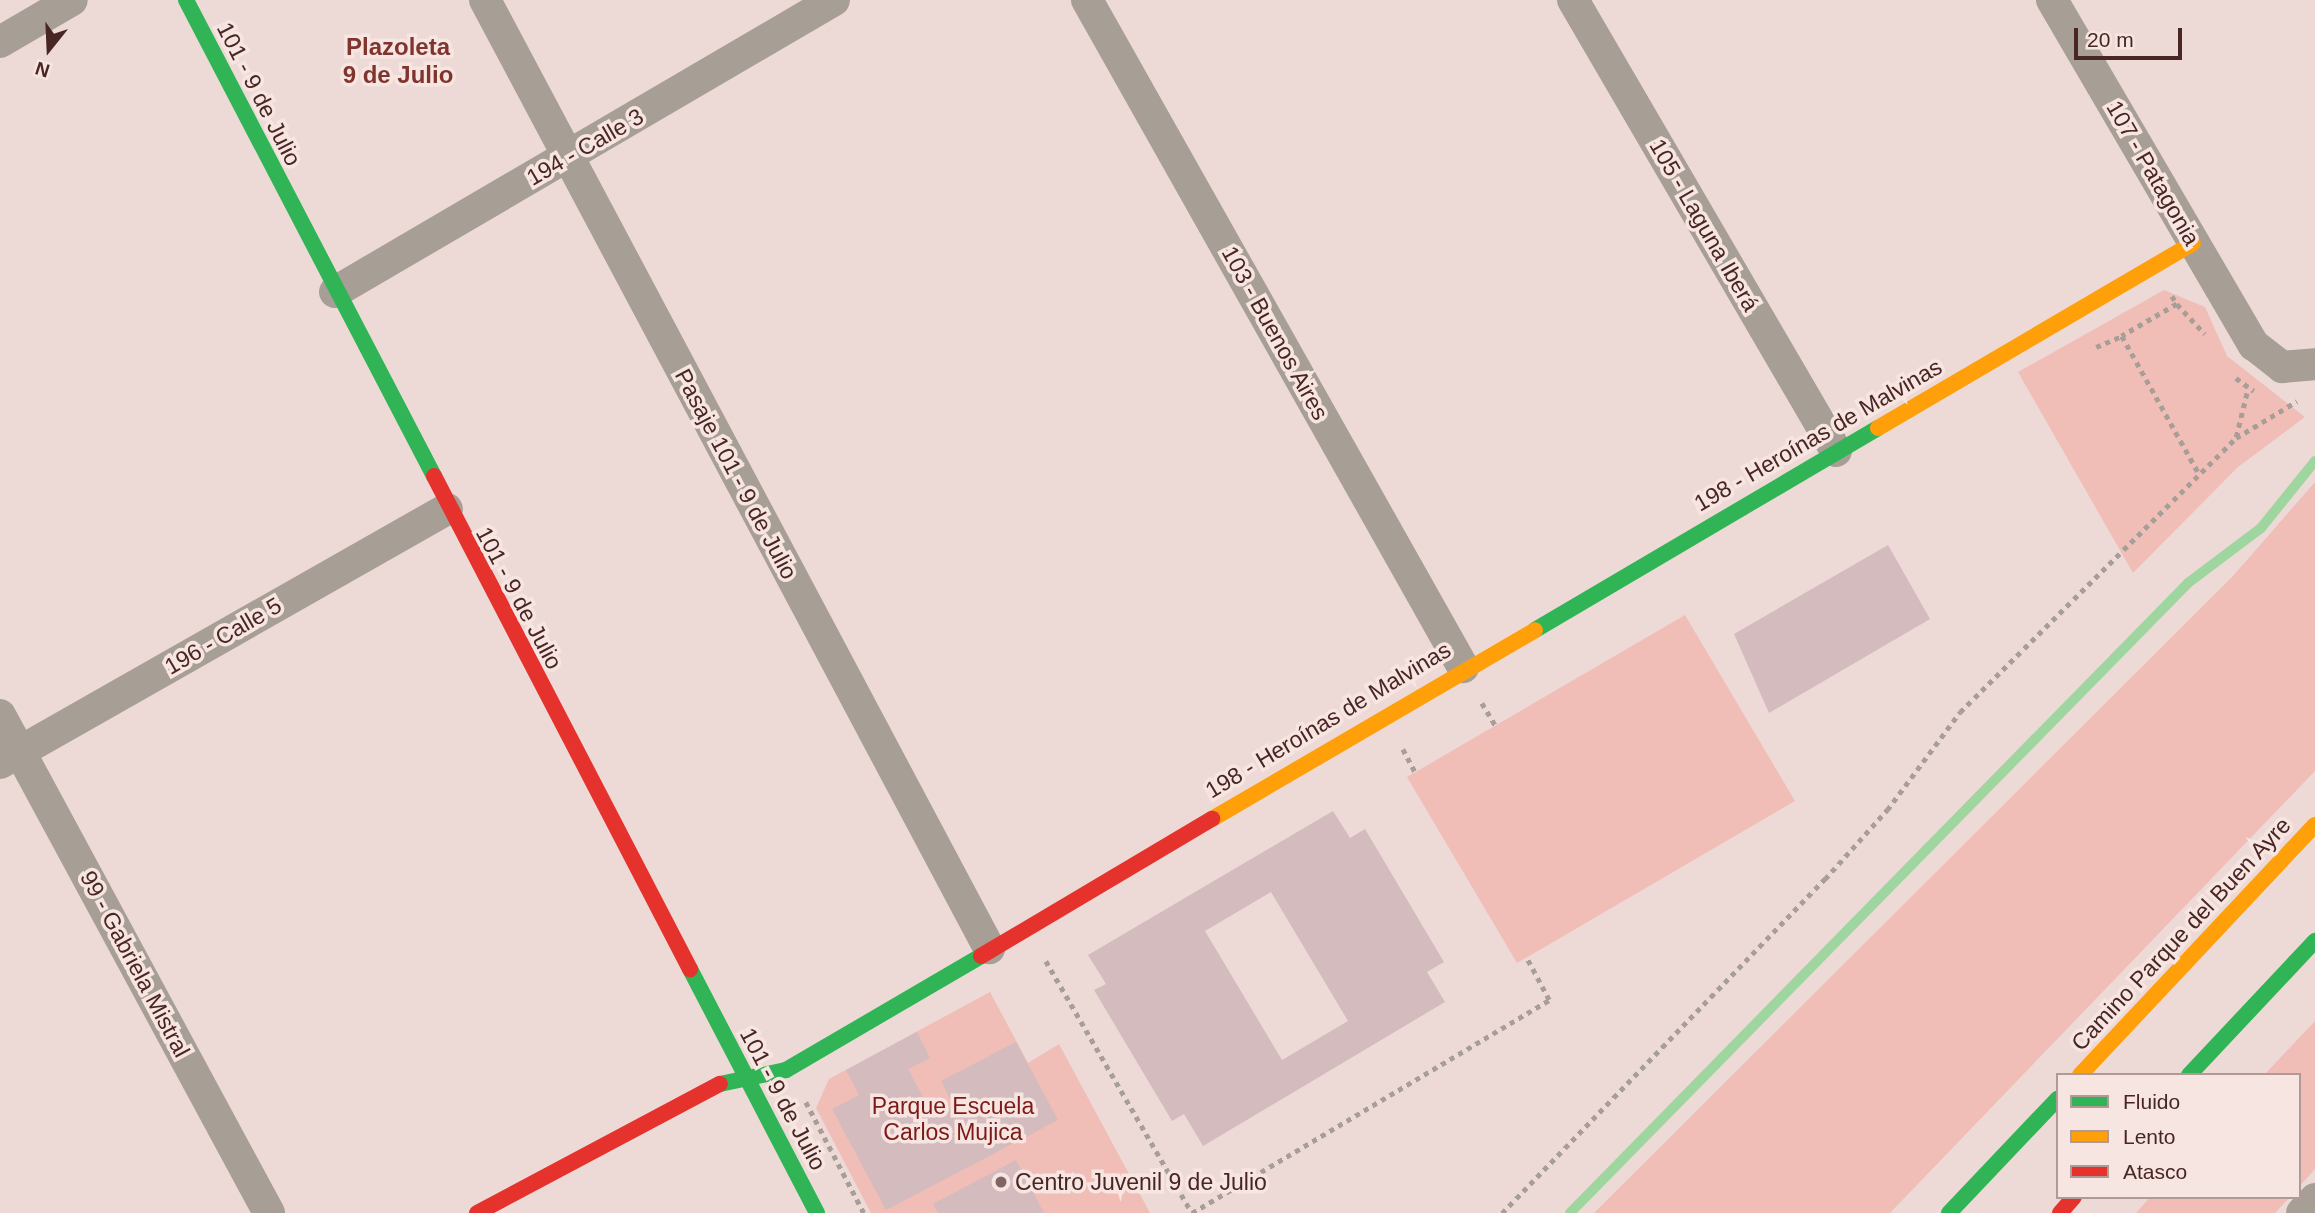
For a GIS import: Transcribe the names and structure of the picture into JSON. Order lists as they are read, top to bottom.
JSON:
{
  "streets": {
    "main road": ["101 - 9 de Julio", "198 - Heroínas de Malvinas", "Camino Parque del Buen Ayre"],
    "street": [
      "194 - Calle 3",
      "107 - Patagonia",
      "105 - Laguna Iberá",
      "103 - Buenos Aires",
      "Pasaje 101 - 9 de Julio",
      "196 - Calle 5",
      "99 - Gabriela Mistral"
    ]
  },
  "crossings": [
    ["101 - 9 de Julio", "194 - Calle 3"],
    ["101 - 9 de Julio", "198 - Heroínas de Malvinas"],
    ["101 - 9 de Julio", "196 - Calle 5"],
    ["194 - Calle 3", "Pasaje 101 - 9 de Julio"],
    ["107 - Patagonia", "198 - Heroínas de Malvinas"],
    ["105 - Laguna Iberá", "198 - Heroínas de Malvinas"],
    ["103 - Buenos Aires", "198 - Heroínas de Malvinas"],
    ["198 - Heroínas de Malvinas", "Pasaje 101 - 9 de Julio"],
    ["196 - Calle 5", "99 - Gabriela Mistral"]
  ],
  "districts": ["Plazoleta 9 de Julio"],
  "parks": ["Parque Escuela Carlos Mujica"],
  "places": ["Centro Juvenil 9 de Julio"],
  "legend": ["Fluido", "Lento", "Atasco"],
  "scale_bar": "20 m",
  "north": "bottom"
}
